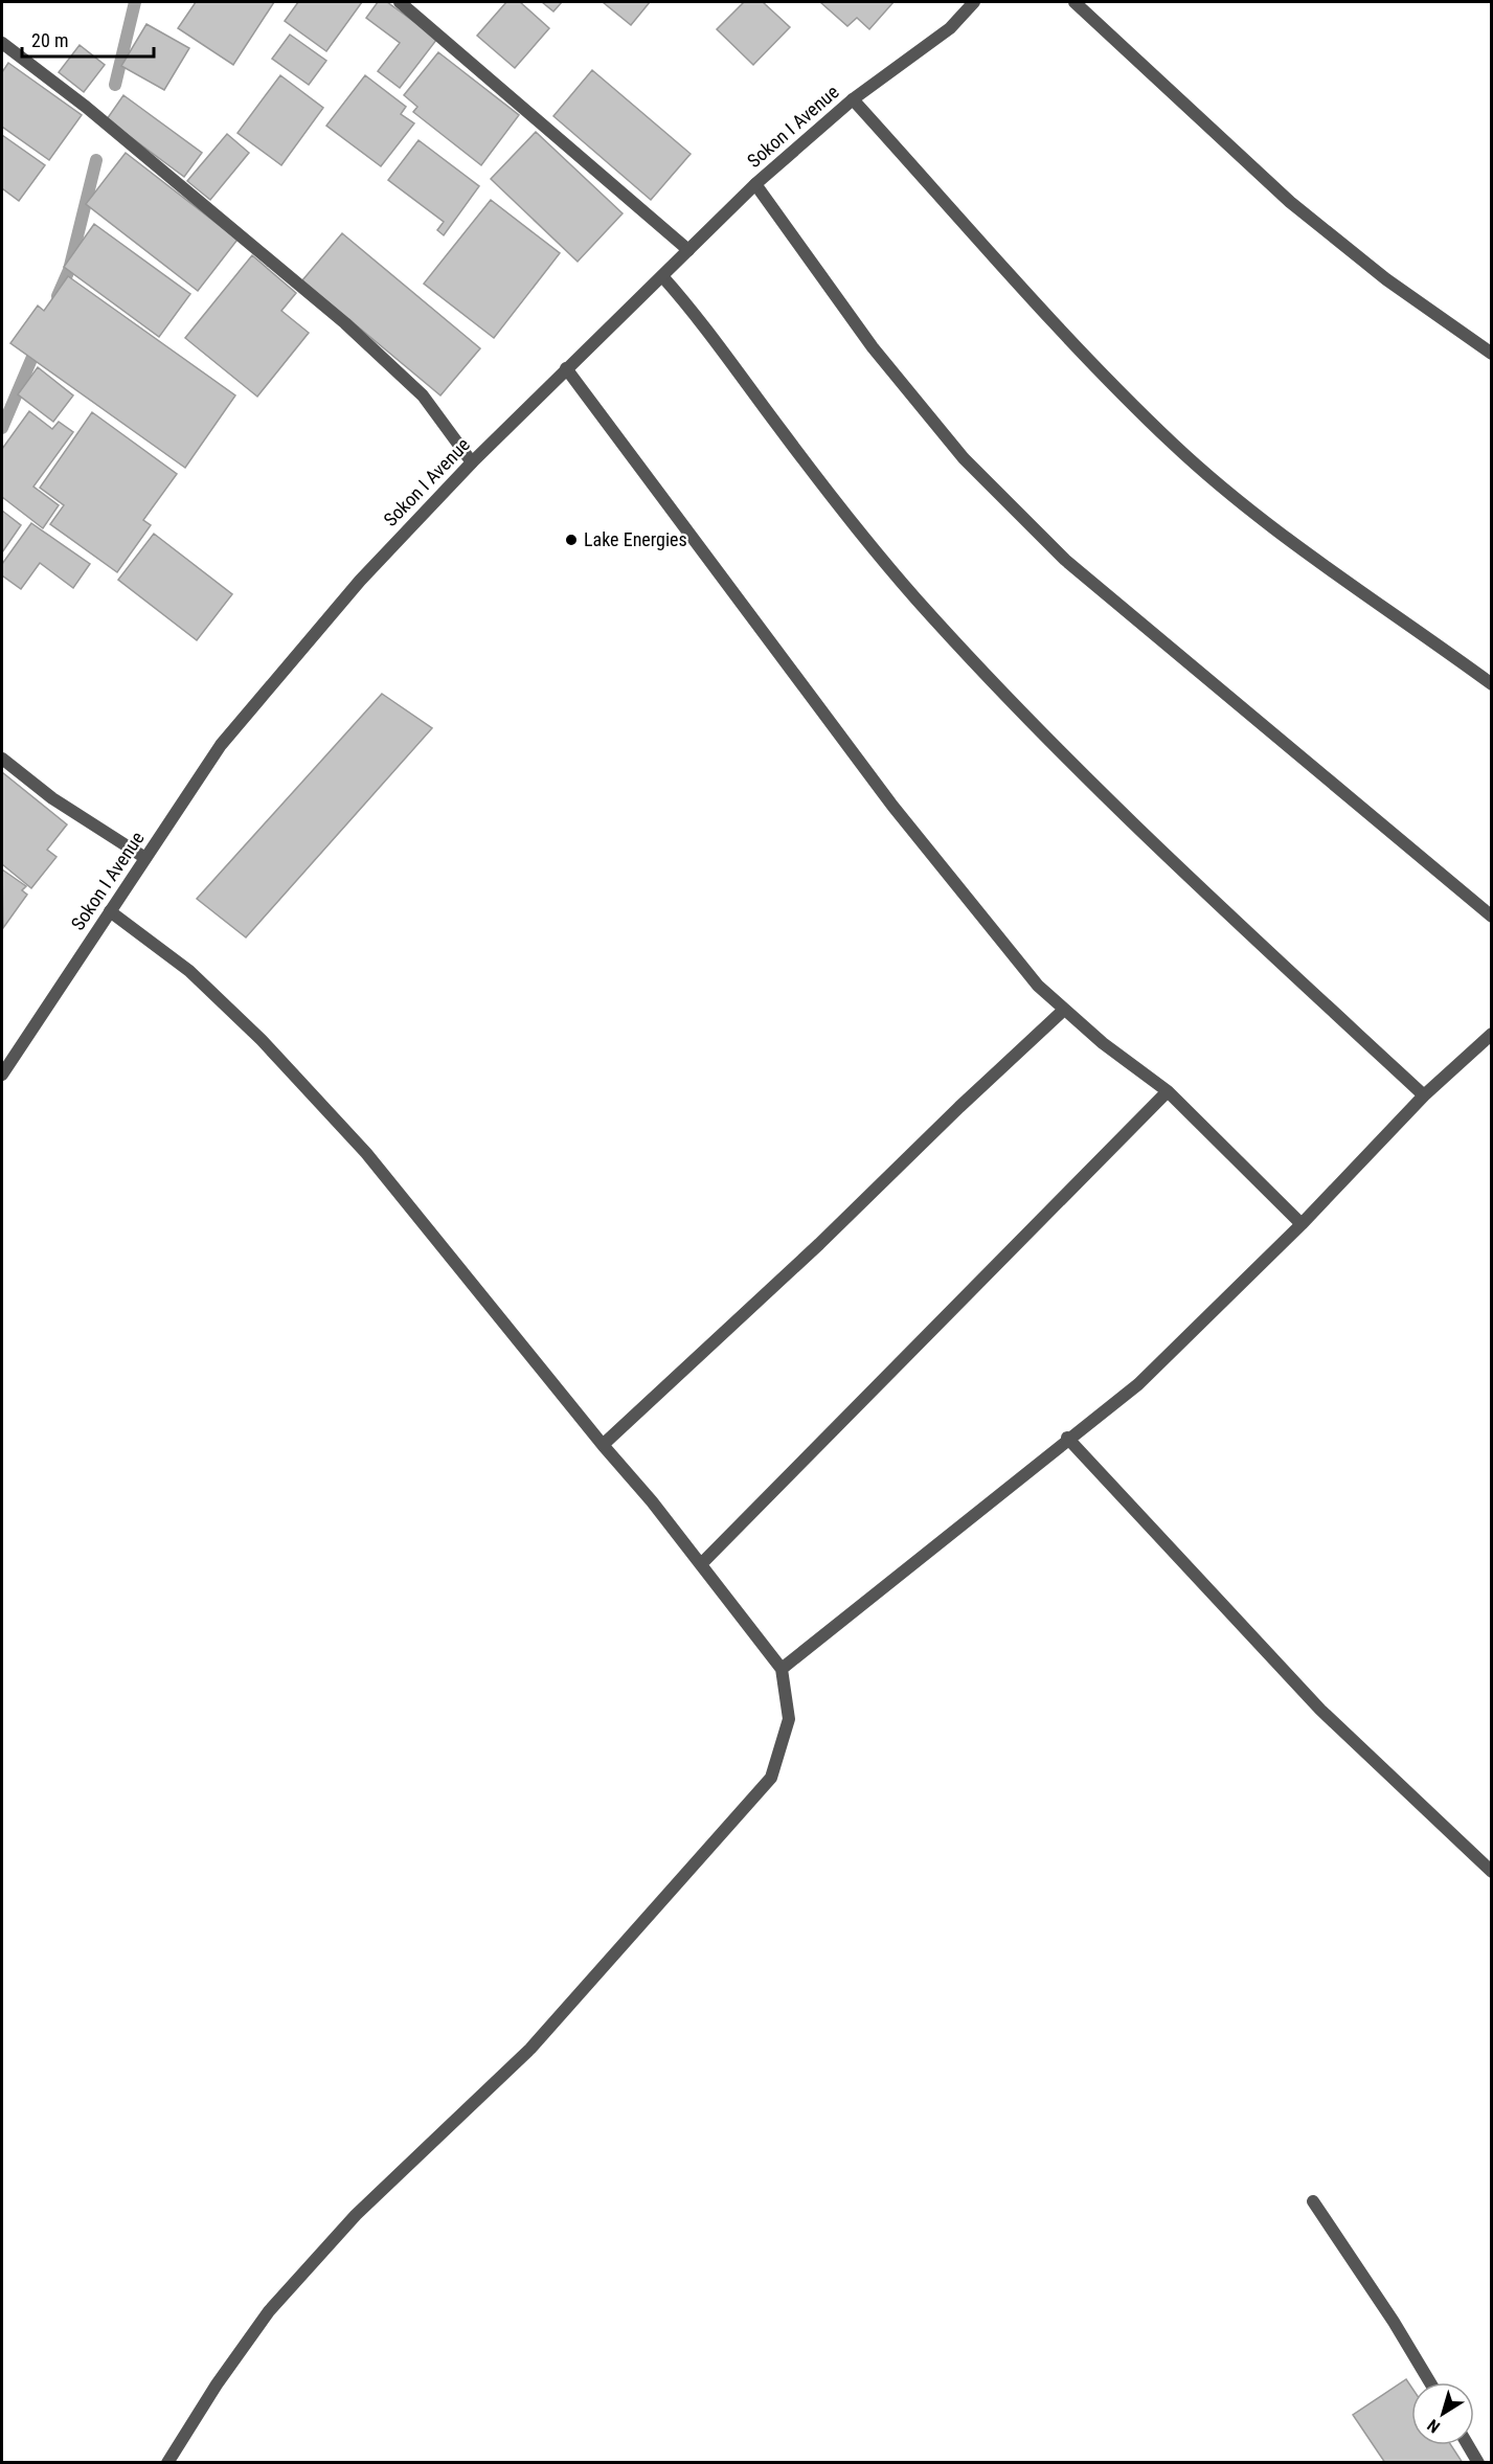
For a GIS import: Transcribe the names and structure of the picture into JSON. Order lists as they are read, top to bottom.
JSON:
{
  "streets": {
    "street": ["Sokon I Avenue"]
  },
  "places": ["Lake Energies"],
  "scale_bar": "20 m",
  "north": "bottom left"
}
